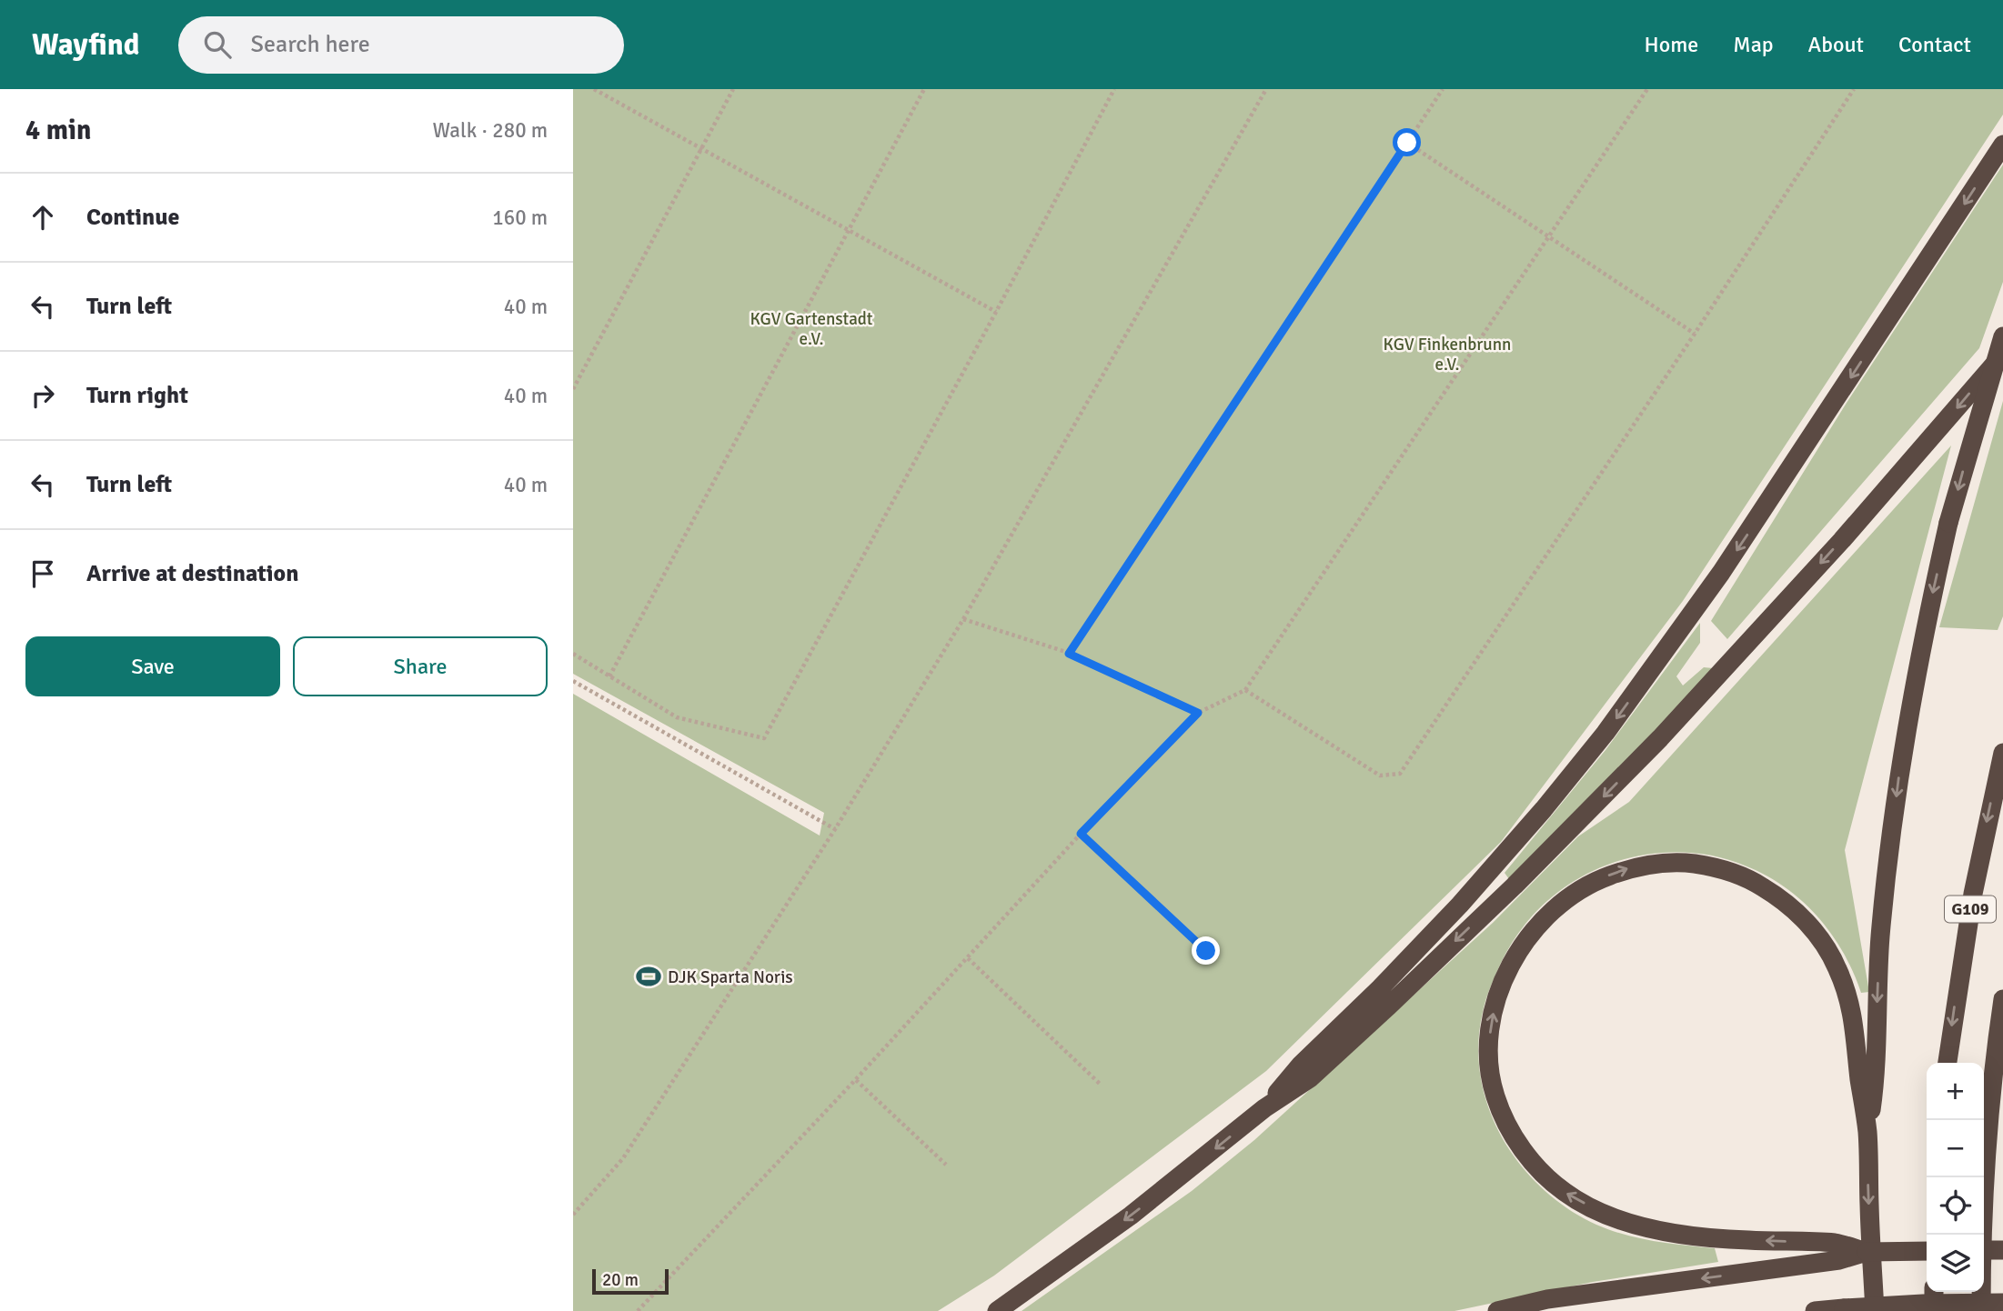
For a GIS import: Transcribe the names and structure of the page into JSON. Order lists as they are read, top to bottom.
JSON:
{
  "streets": {
    "highway": ["G109"]
  },
  "parks": ["KGV Gartenstadt e.V.", "KGV Finkenbrunn e.V."],
  "places": {
    "sports": ["DJK Sparta Noris"]
  },
  "scale_bar": "20 m",
  "page": {
    "header": "Wayfind",
    "search": "Search here",
    "nav": [
      "Home",
      "Map",
      "About",
      "Contact"
    ],
    "heading": ["4 min", "Walk · 280 m"],
    "list": [
      ["Continue", "160 m"],
      ["Turn left", "40 m"],
      ["Turn right", "40 m"],
      ["Turn left", "40 m"],
      "Arrive at destination"
    ],
    "buttons": ["Save", "Share"],
    "map_buttons": ["+", "−"],
    "scale": "20 m"
  }
}
